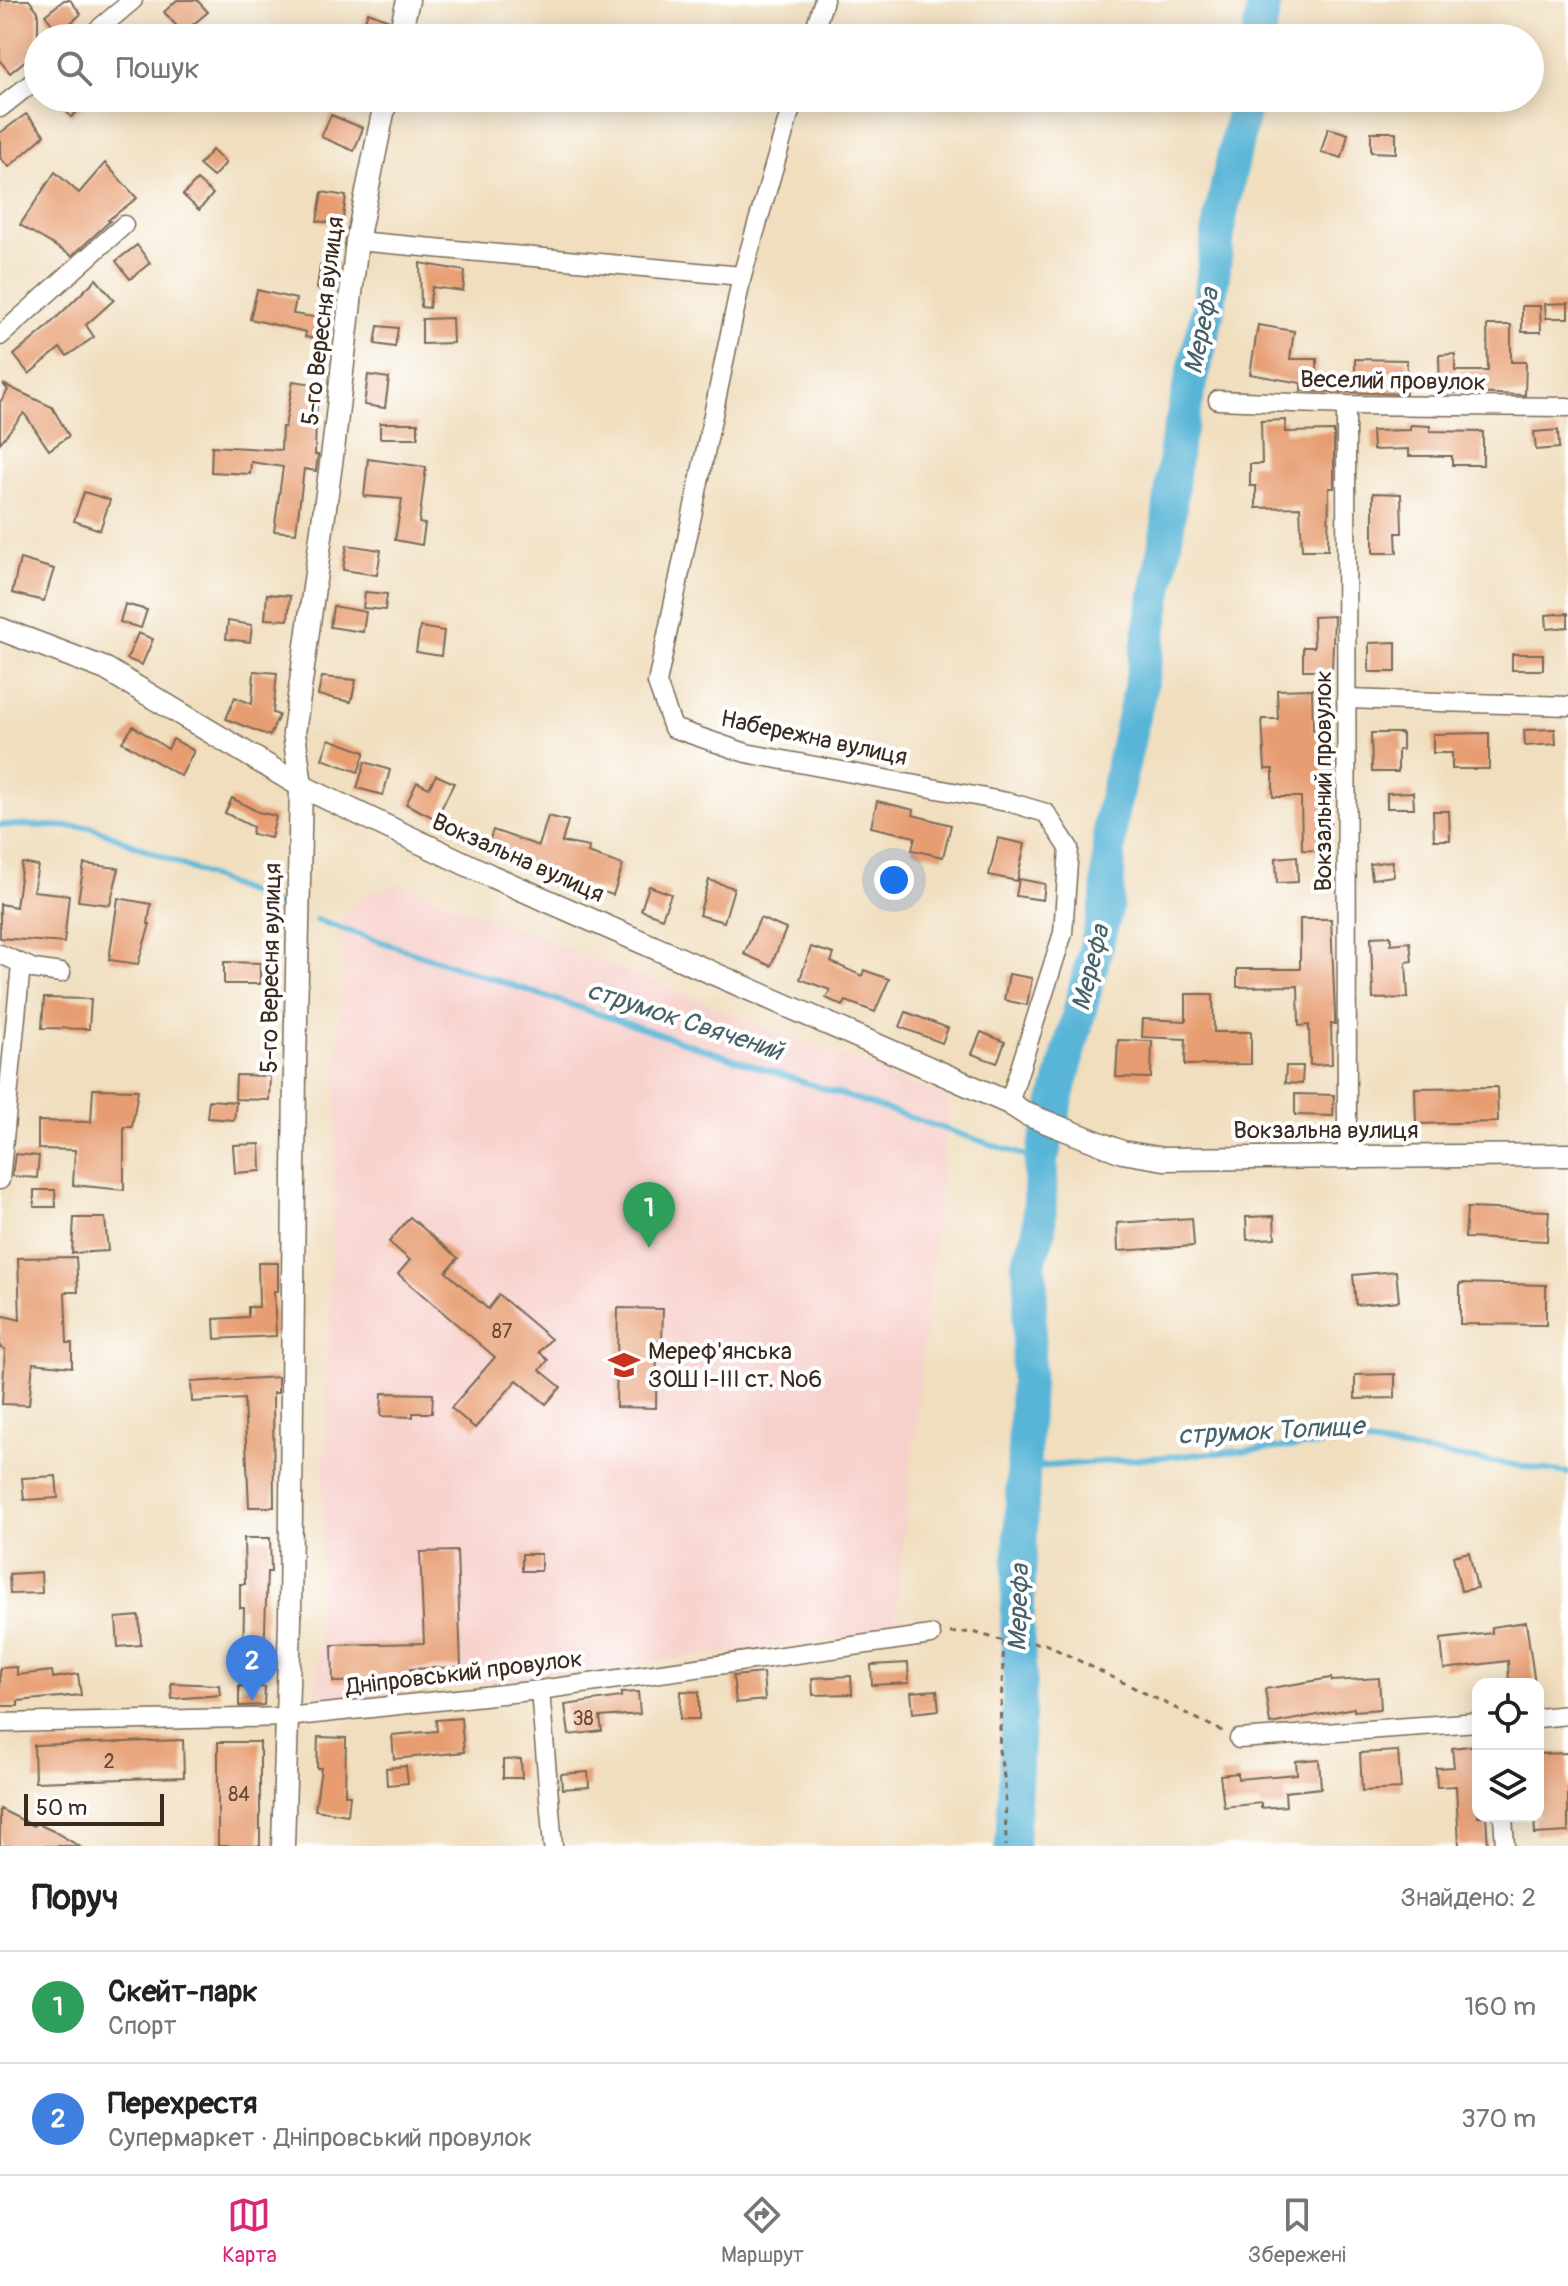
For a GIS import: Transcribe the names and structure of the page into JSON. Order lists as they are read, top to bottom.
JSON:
{
  "streets": {
    "street": [
      "5-го Вересня вулиця",
      "Веселий провулок",
      "Набережна вулиця",
      "Вокзальний провулок",
      "Вокзальна вулиця",
      "Дніпровський провулок"
    ]
  },
  "crossings": [
    ["5-го Вересня вулиця", "Вокзальна вулиця"],
    ["5-го Вересня вулиця", "Дніпровський провулок"],
    ["Веселий провулок", "Вокзальний провулок"],
    ["Набережна вулиця", "Вокзальна вулиця"],
    ["Вокзальний провулок", "Вокзальна вулиця"]
  ],
  "water": ["Мерефа", "струмок Свячений", "струмок Топище"],
  "places": {
    "school or university": ["Мереф'янська ЗОШ І-ІІІ ст. №6"]
  },
  "house_numbers": [
    "87",
    "38",
    "2",
    "84"
  ],
  "scale_bar": "50 m",
  "page": {
    "search": "Пошук",
    "pins": ["1", "2"],
    "scale": "50 m",
    "heading": ["Поруч", "Знайдено: 2"],
    "list": [
      {
        "mark": "1",
        "name": "Скейт-парк",
        "note": "Спорт",
        "value": "160 m"
      },
      {
        "mark": "2",
        "name": "Перехрестя",
        "note": "Супермаркет · Дніпровський провулок",
        "value": "370 m"
      }
    ],
    "nav": ["Карта", "Маршрут", "Збережені"]
  }
}
